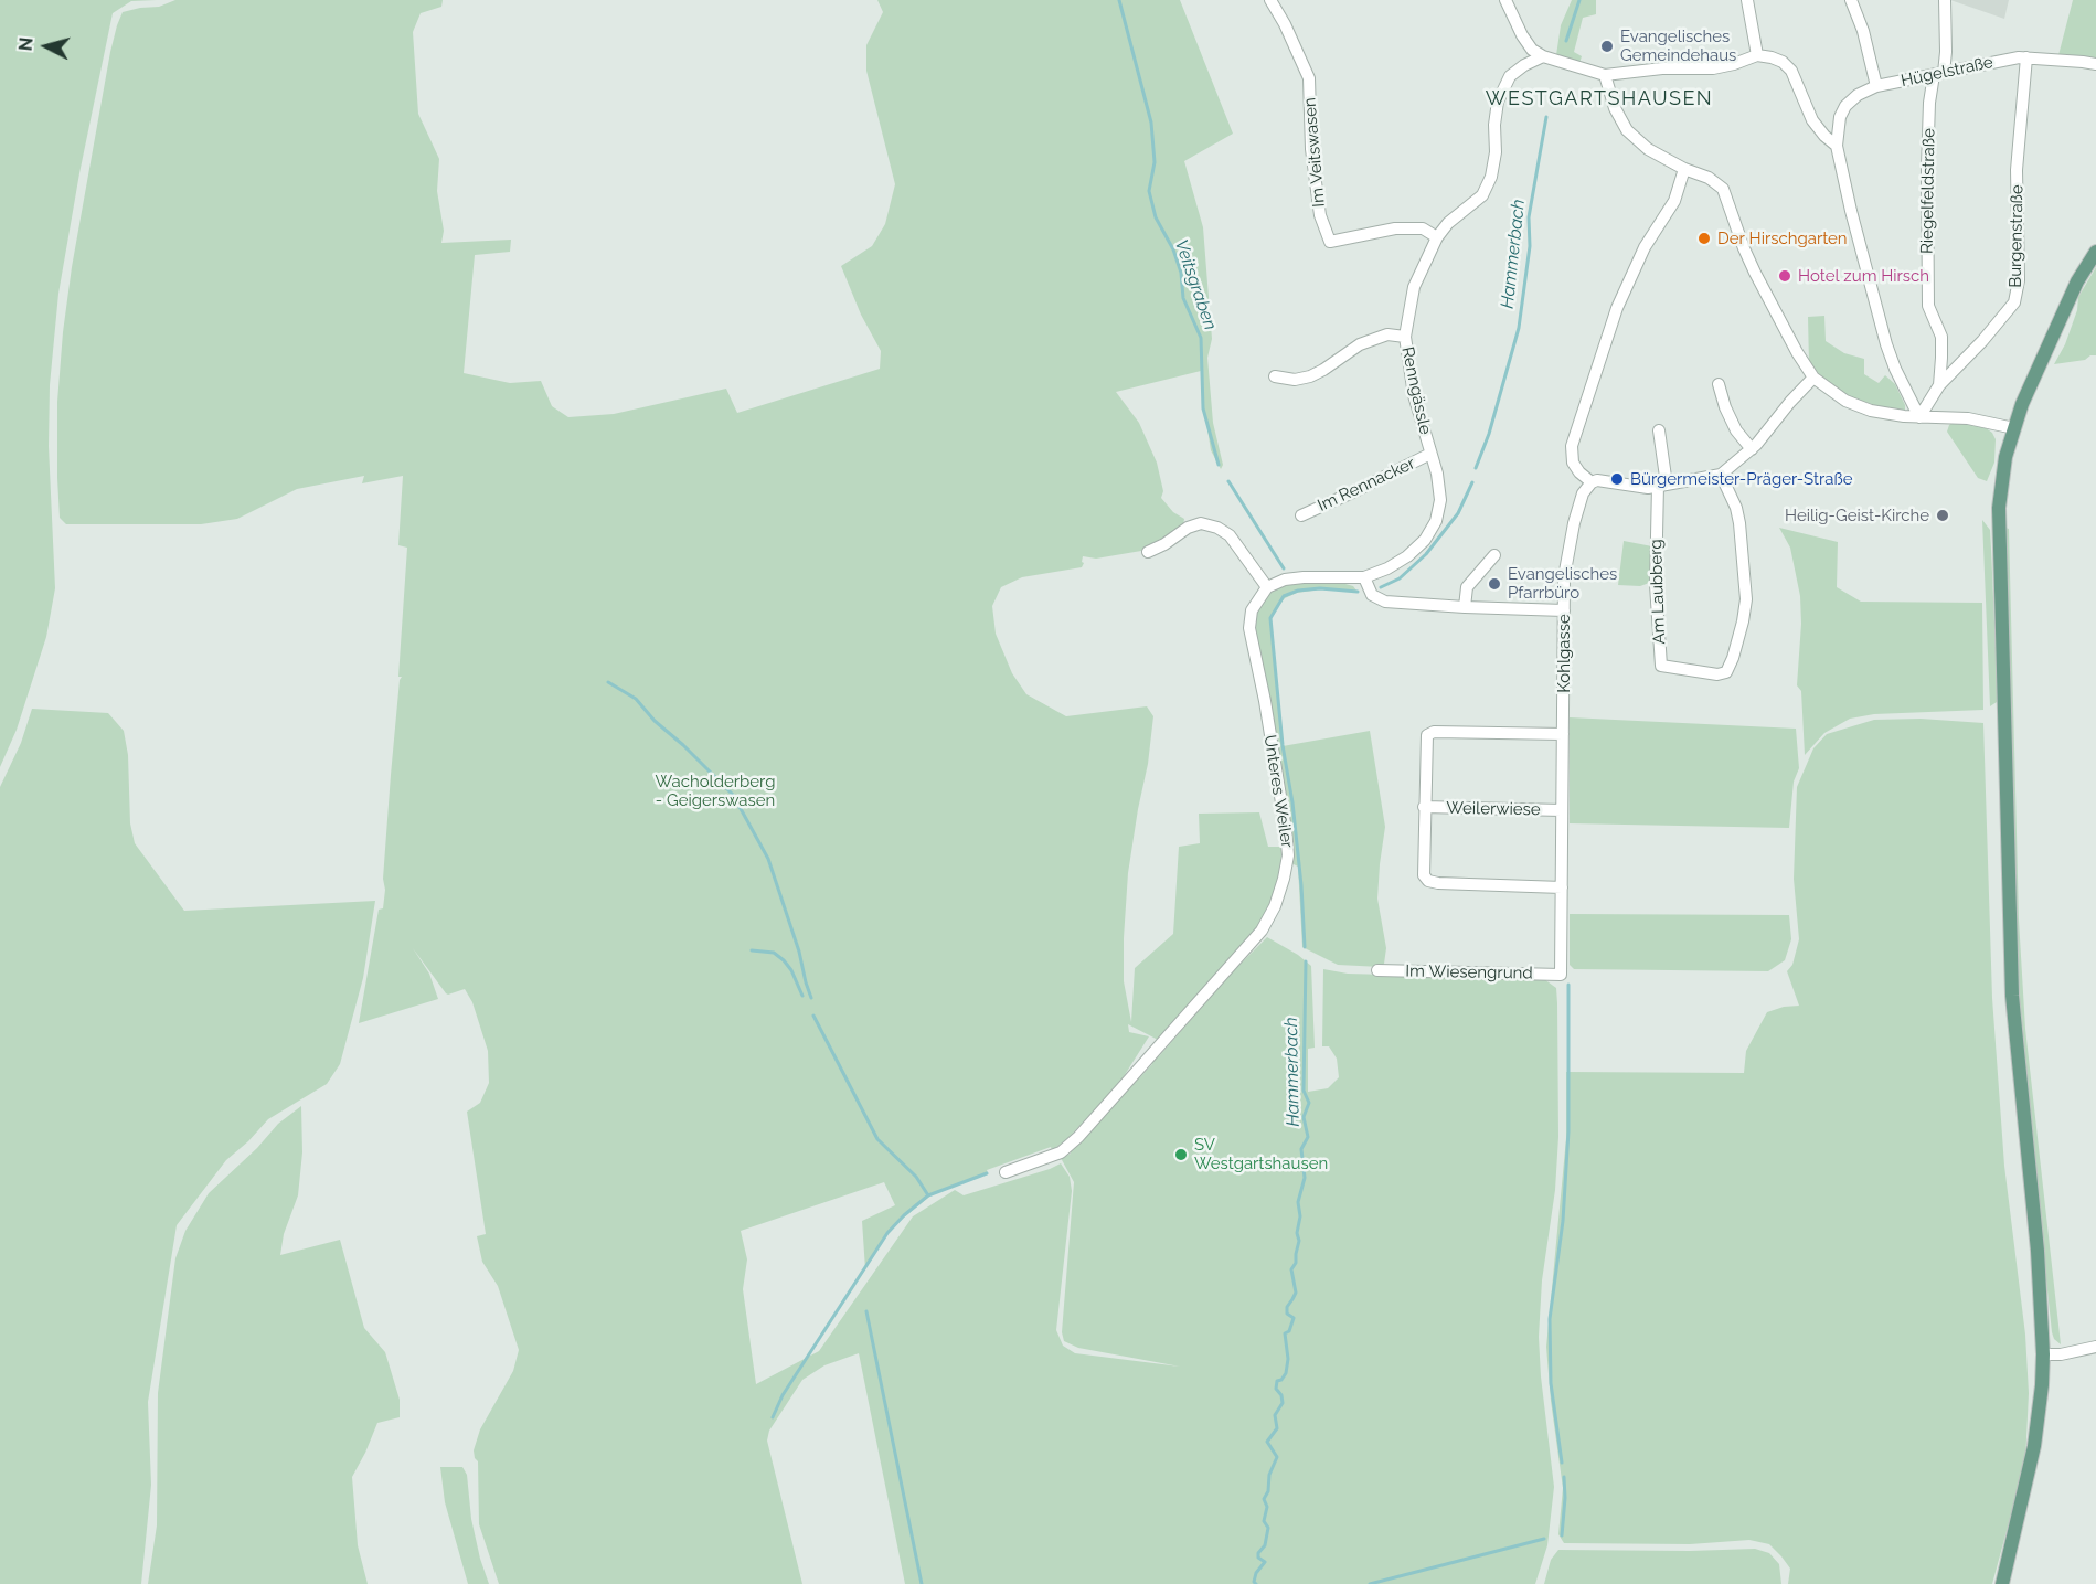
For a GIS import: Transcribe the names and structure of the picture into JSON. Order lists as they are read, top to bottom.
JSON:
{
  "streets": {
    "street": [
      "Hügelstraße",
      "Im Veitswasen",
      "Riegelfeldstraße",
      "Burgenstraße",
      "Renngässle",
      "Im Rennacker",
      "Am Laubberg",
      "Kohlgasse",
      "Unteres Weiler",
      "Weilerwiese",
      "Im Wiesengrund"
    ]
  },
  "crossings": [
    ["Hügelstraße", "Riegelfeldstraße"],
    ["Hügelstraße", "Burgenstraße"],
    ["Im Veitswasen", "Renngässle"],
    ["Riegelfeldstraße", "Burgenstraße"],
    ["Renngässle", "Im Rennacker"],
    ["Kohlgasse", "Weilerwiese"],
    ["Kohlgasse", "Im Wiesengrund"]
  ],
  "districts": ["WESTGARTSHAUSEN"],
  "water": ["Hammerbach", "Veitsgraben"],
  "parks": ["Wacholderberg - Geigerswasen"],
  "places": [
    "Evangelisches Gemeindehaus",
    "Der Hirschgarten",
    "Hotel zum Hirsch",
    "Bürgermeister-Präger-Straße",
    "Heilig-Geist-Kirche",
    "Evangelisches Pfarrbüro",
    "SV Westgartshausen"
  ],
  "north": "left"
}
